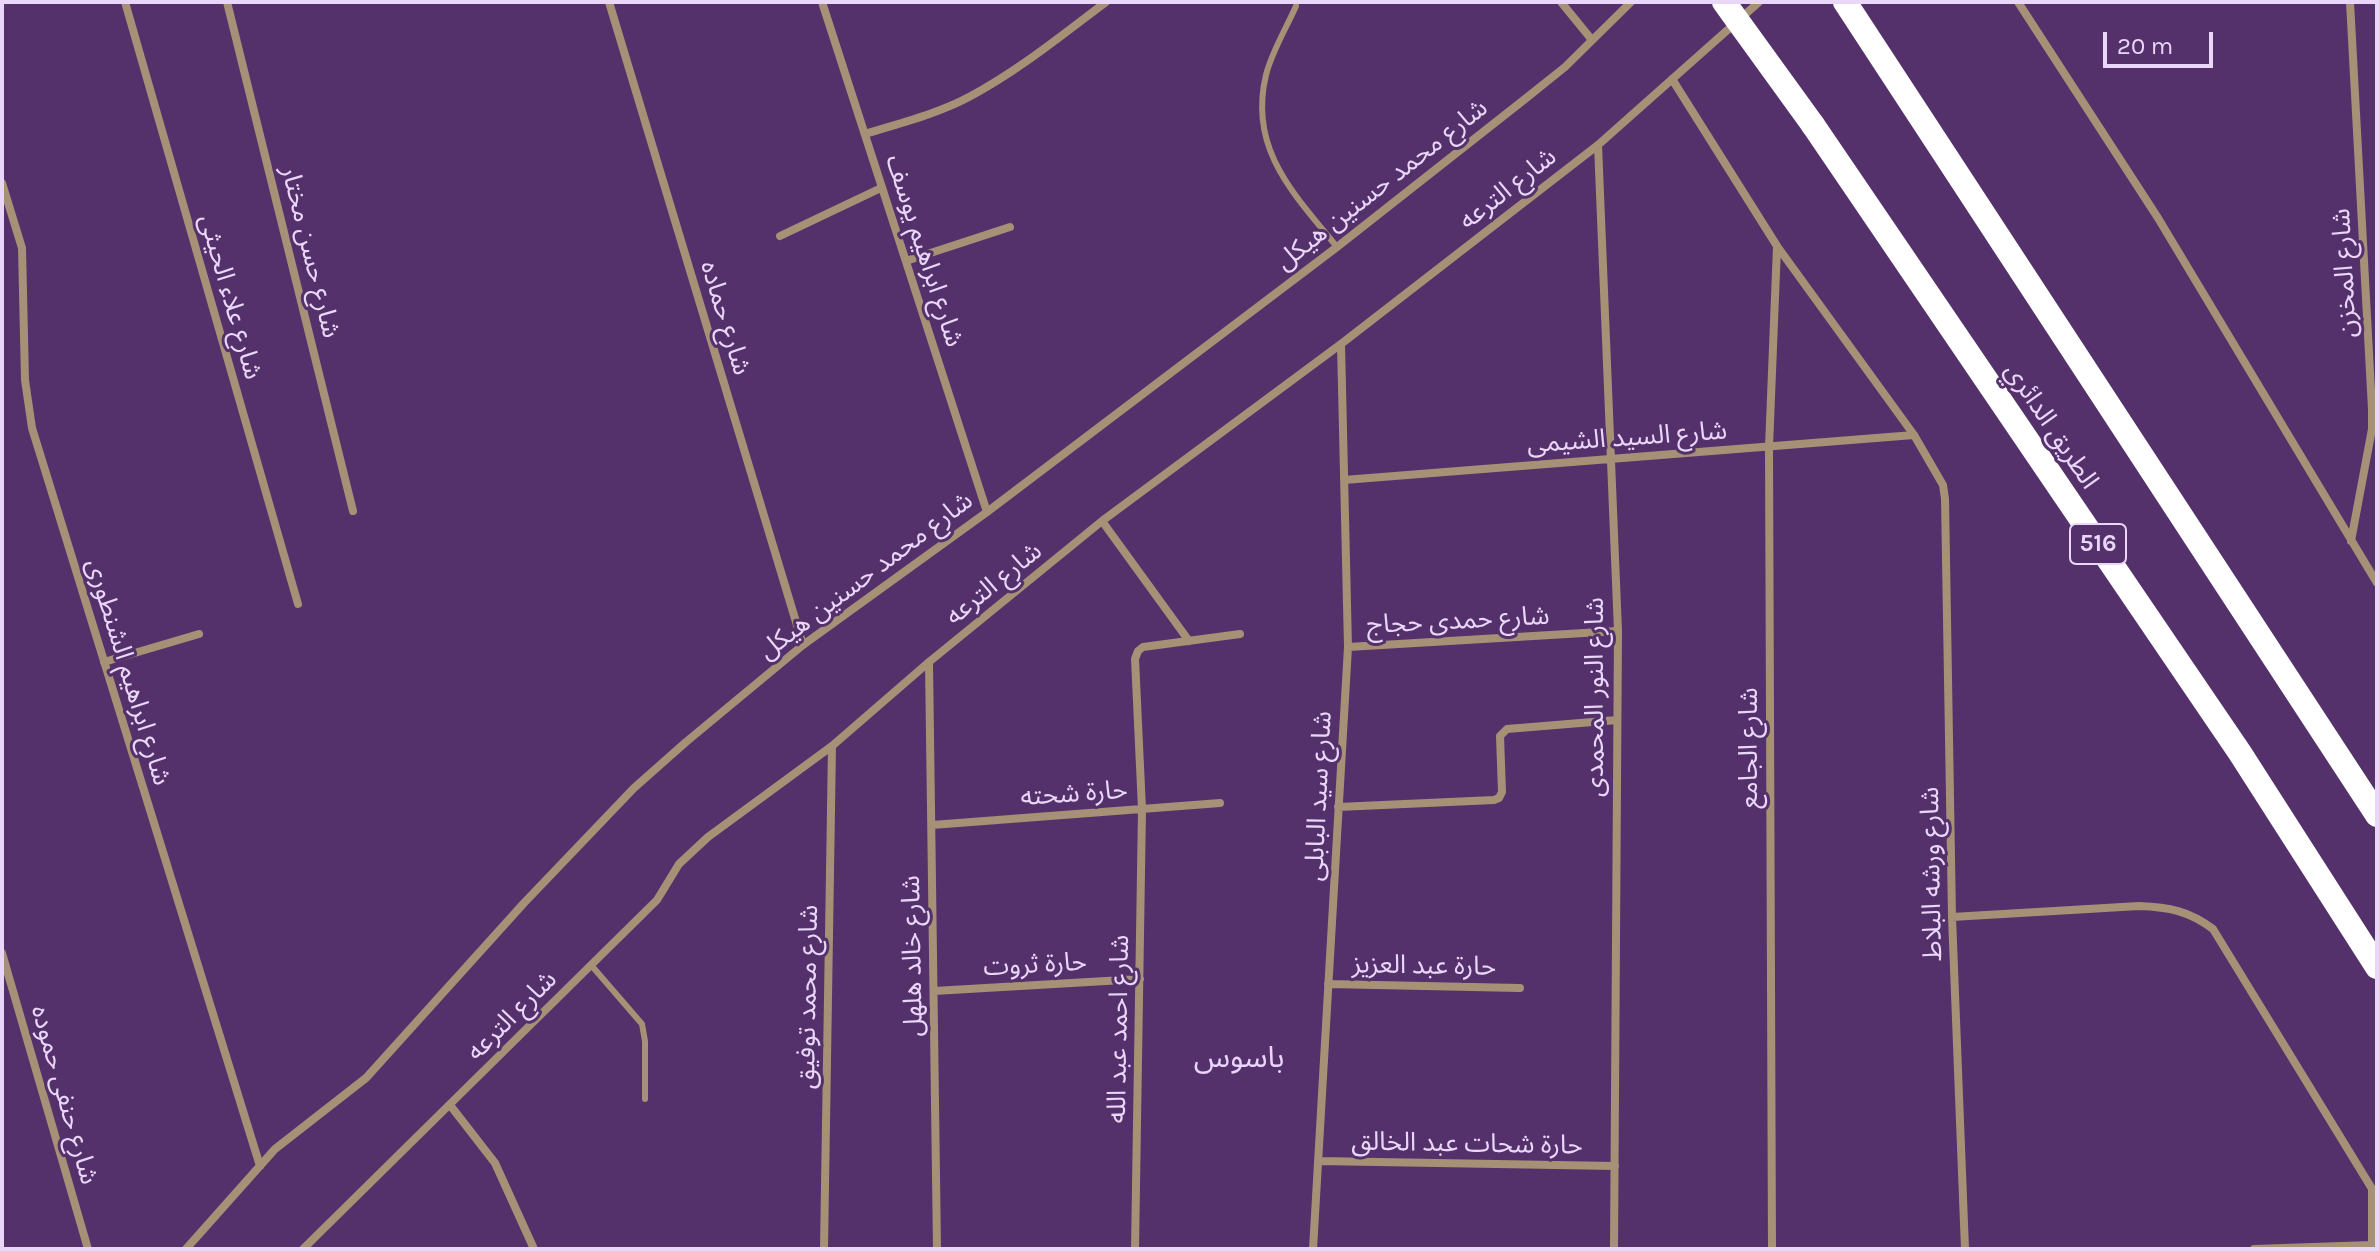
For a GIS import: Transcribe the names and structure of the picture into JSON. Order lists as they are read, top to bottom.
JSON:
{
  "streets": {
    "highway": ["الطريق الدائري", "516"],
    "street": [
      "شارع محمد حسنين هيكل",
      "شارع الترعه",
      "شارع ابراهيم يوسف",
      "شارع حسن مختار",
      "شارع المخزن",
      "شارع علاء الحيثى",
      "شارع حماده",
      "شارع السيد الشيمى",
      "شارع حمدى حجاج",
      "شارع ابراهيم الشنطورى",
      "شارع النور المحمدى",
      "شارع الجامع",
      "حارة شحته",
      "شارع سيد البابلى",
      "شارع ورشه البلاط",
      "شارع خالد هلهل",
      "حارة ثروت",
      "حارة عبد العزيز",
      "شارع محمد توفيق",
      "شارع احمد عبد الله",
      "شارع حنفى حموده",
      "حارة شحات عبد الخالق"
    ]
  },
  "crossings": [
    ["شارع محمد حسنين هيكل", "شارع ابراهيم يوسف"],
    ["شارع محمد حسنين هيكل", "شارع حماده"],
    ["شارع محمد حسنين هيكل", "شارع ابراهيم الشنطورى"],
    ["شارع الترعه", "شارع النور المحمدى"],
    ["شارع الترعه", "شارع سيد البابلى"],
    ["شارع الترعه", "شارع خالد هلهل"],
    ["شارع الترعه", "شارع محمد توفيق"],
    ["شارع السيد الشيمى", "شارع النور المحمدى"],
    ["شارع السيد الشيمى", "شارع الجامع"],
    ["شارع السيد الشيمى", "شارع سيد البابلى"],
    ["شارع السيد الشيمى", "شارع ورشه البلاط"],
    ["شارع حمدى حجاج", "شارع النور المحمدى"],
    ["شارع حمدى حجاج", "شارع سيد البابلى"],
    ["شارع النور المحمدى", "حارة شحات عبد الخالق"],
    ["حارة شحته", "شارع خالد هلهل"],
    ["حارة شحته", "شارع احمد عبد الله"],
    ["شارع سيد البابلى", "حارة عبد العزيز"],
    ["شارع سيد البابلى", "حارة شحات عبد الخالق"],
    ["شارع خالد هلهل", "حارة ثروت"],
    ["حارة ثروت", "شارع احمد عبد الله"]
  ],
  "districts": ["باسوس"],
  "scale_bar": "20 m"
}
